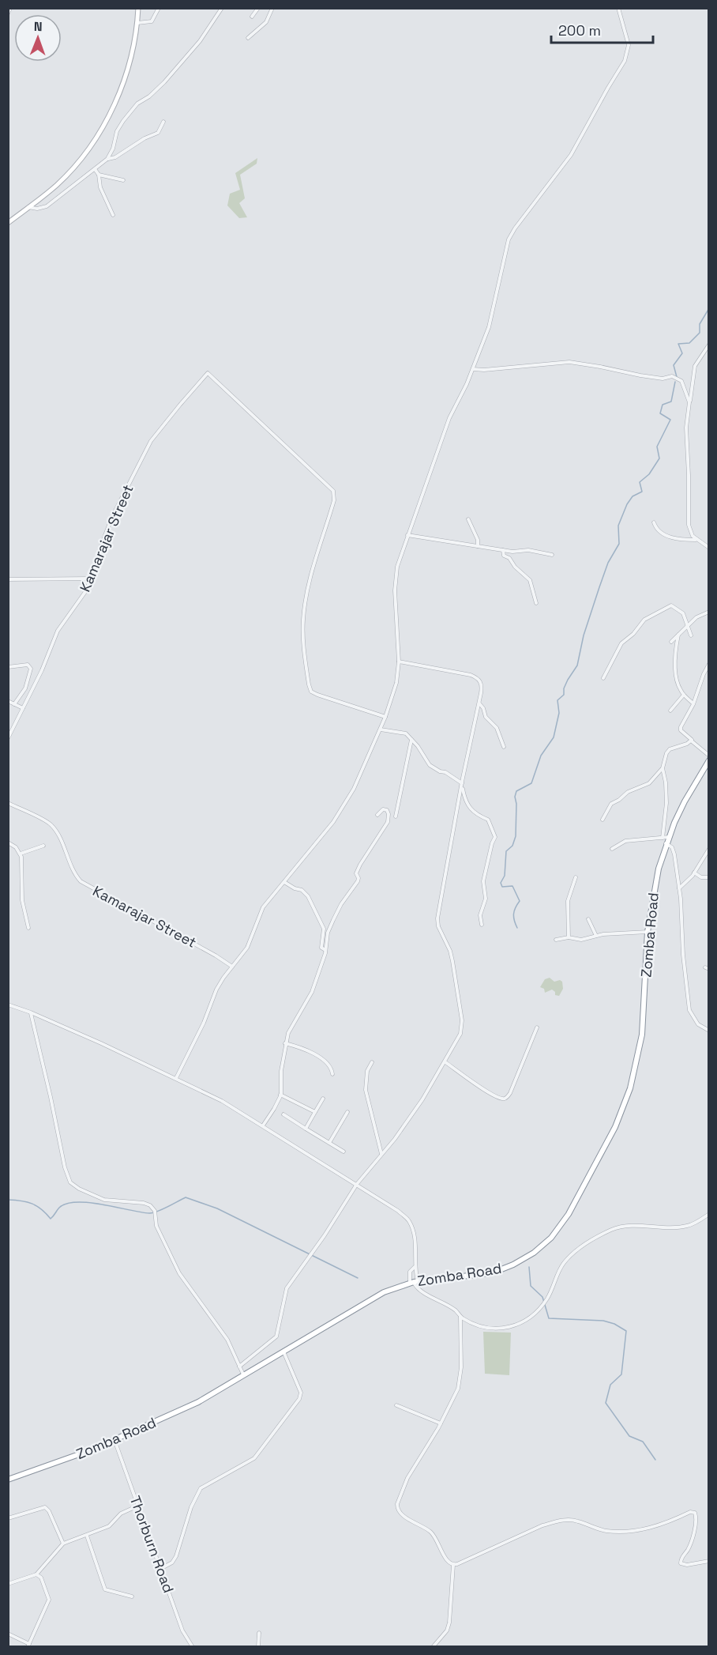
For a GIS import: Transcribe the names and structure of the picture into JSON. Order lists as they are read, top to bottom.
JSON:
{
  "streets": {
    "highway": ["Zomba Road"],
    "street": ["Kamarajar Street", "Thorburn Road"]
  },
  "crossings": [
    ["Zomba Road", "Thorburn Road"]
  ],
  "scale_bar": "200 m",
  "north": "top"
}
